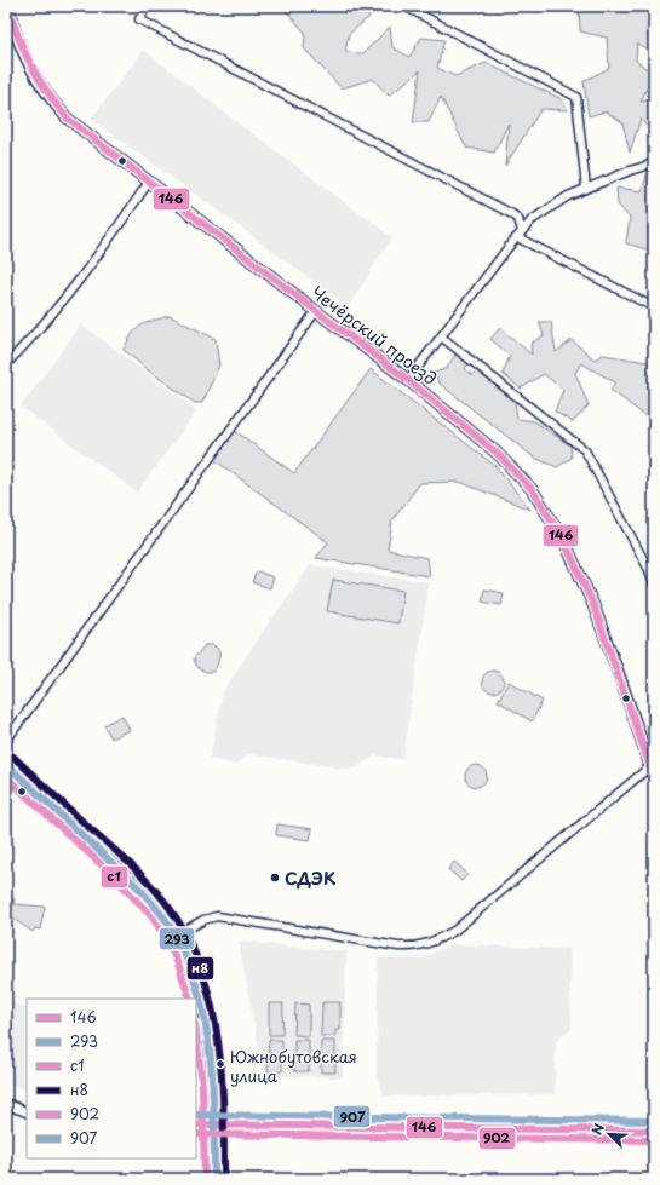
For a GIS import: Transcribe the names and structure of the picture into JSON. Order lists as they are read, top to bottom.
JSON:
{
  "streets": {
    "main road": ["Чечёрский проезд"]
  },
  "places": ["СДЭК", "Южнобутовская улица"],
  "lines": [
    "transit line 146",
    "transit line н8",
    "transit line 293",
    "transit line с1",
    "transit line 907",
    "transit line 902"
  ],
  "legend": [
    "146",
    "293",
    "с1",
    "н8",
    "902",
    "907"
  ],
  "north": "top left"
}
